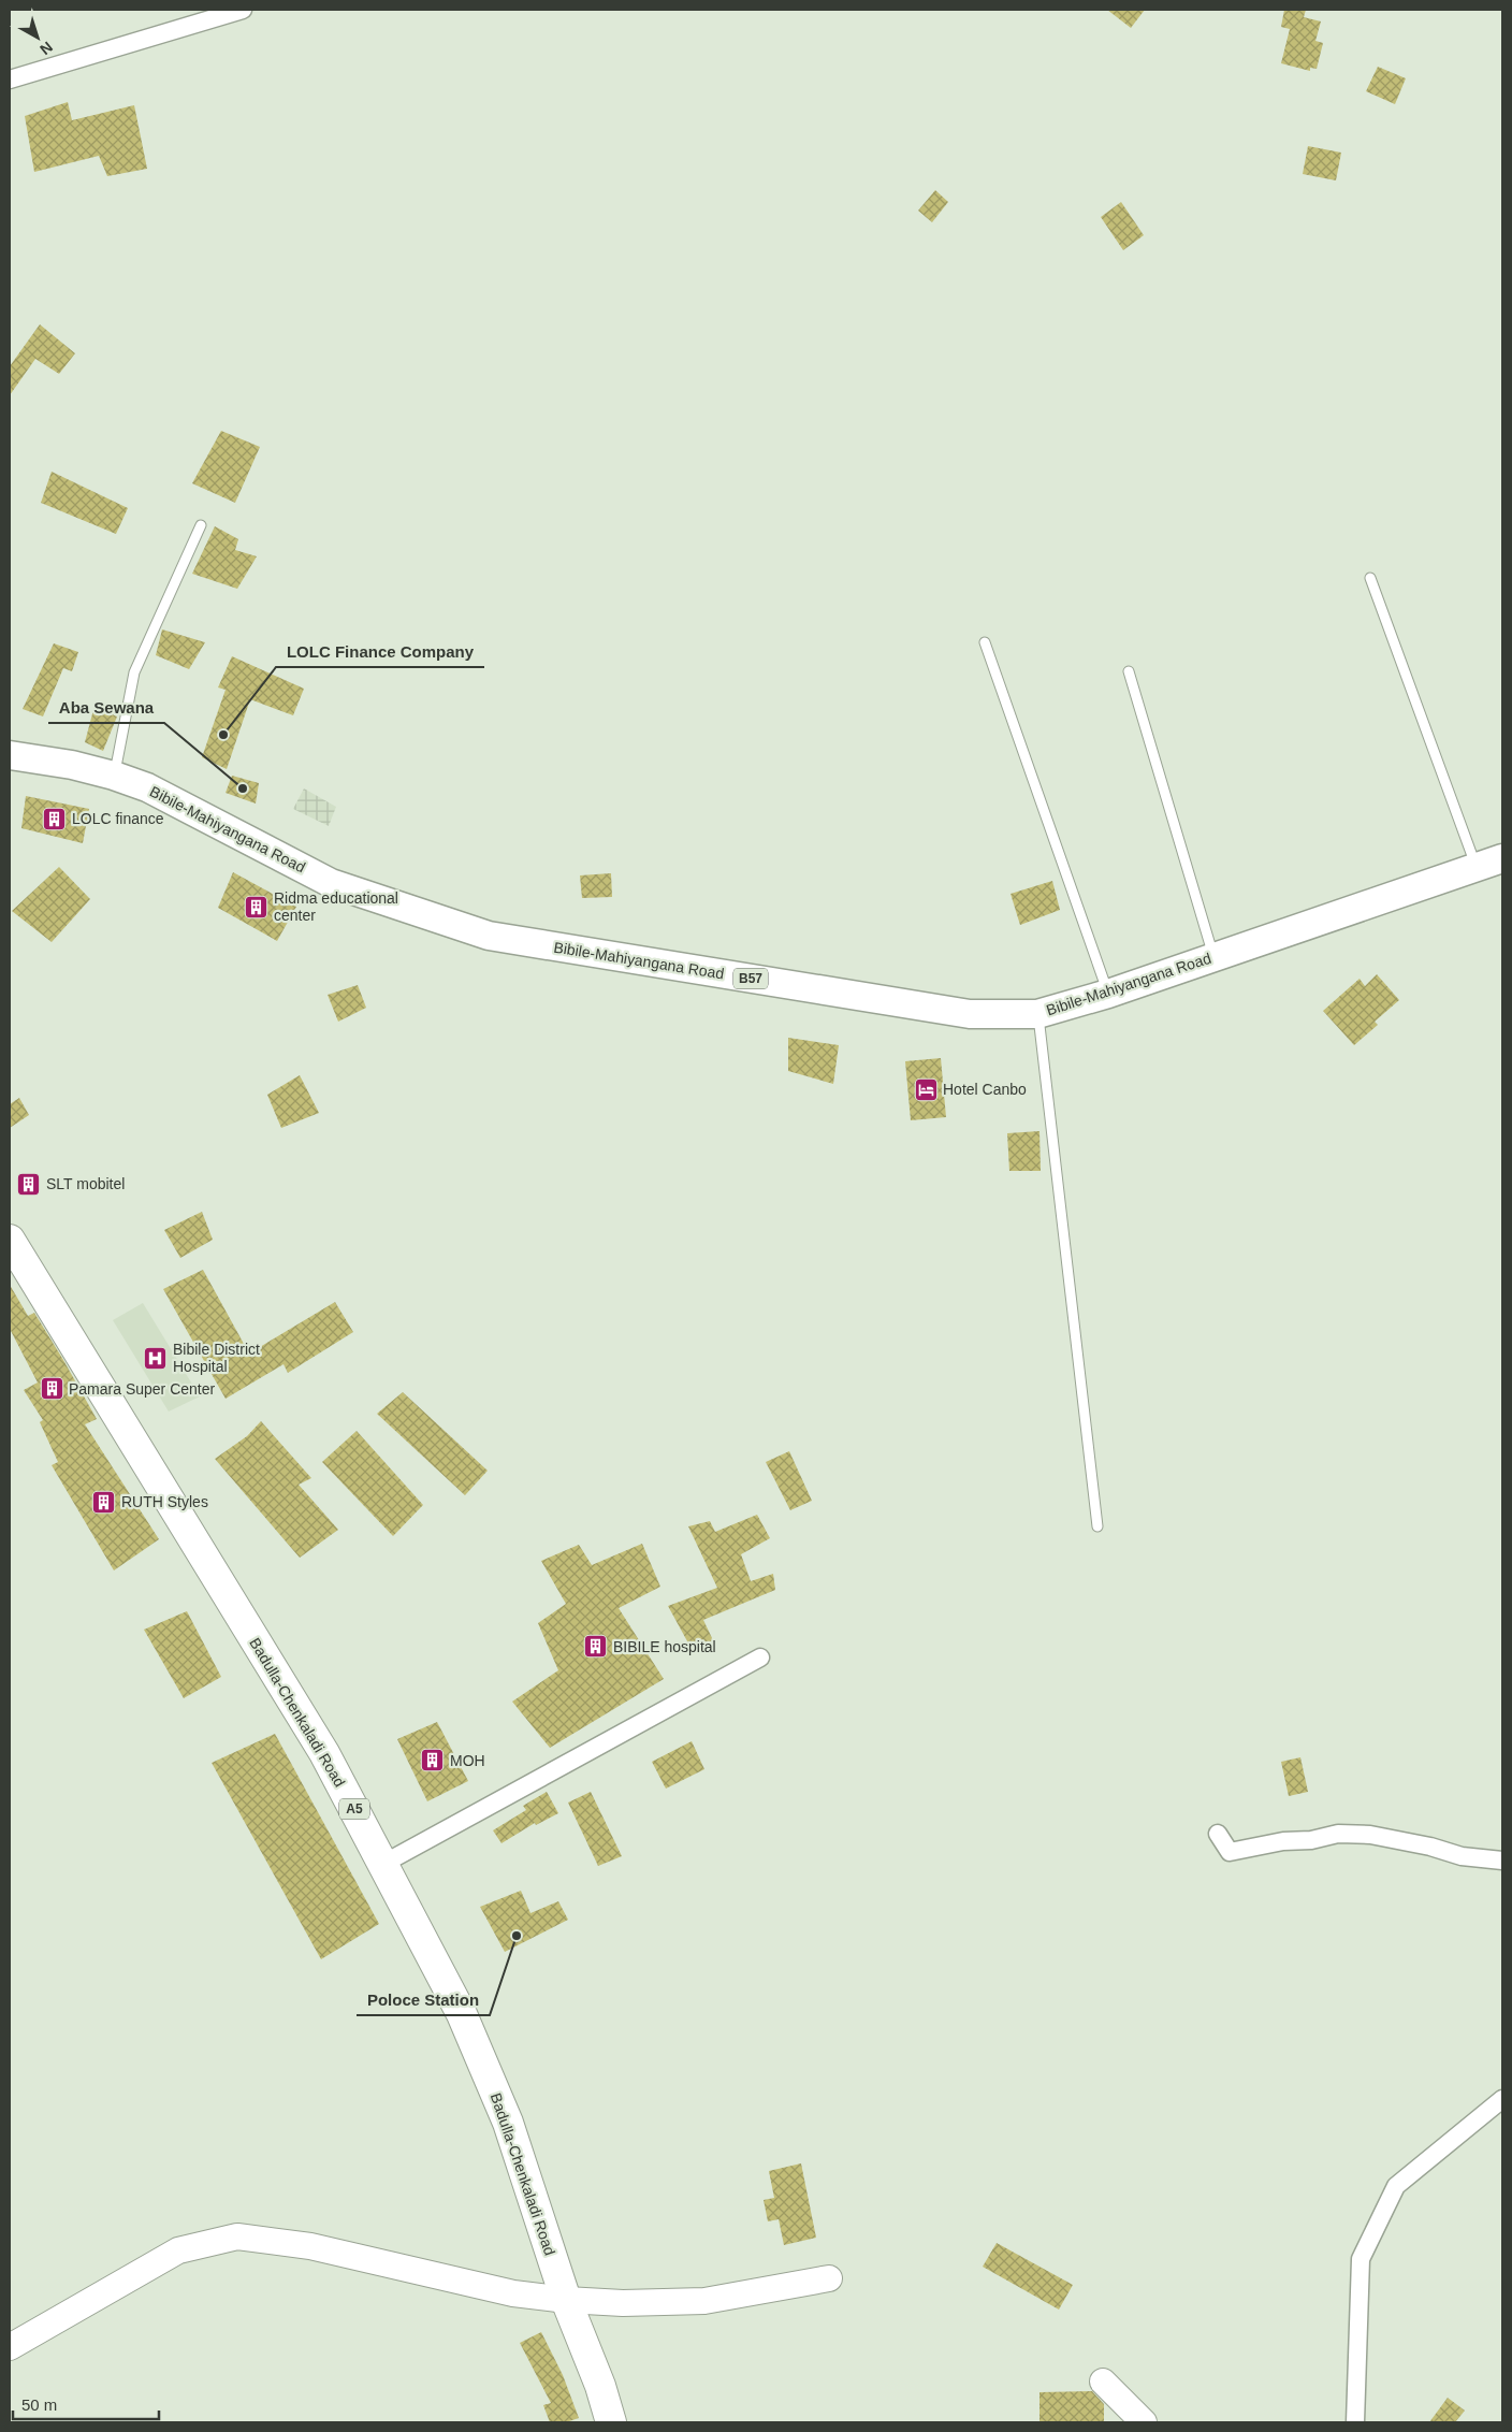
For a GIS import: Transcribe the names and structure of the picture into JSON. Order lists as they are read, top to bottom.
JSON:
{
  "streets": {
    "highway": ["Badulla-Chenkaladi Road", "A5"],
    "main road": ["Bibile-Mahiyangana Road", "B57"]
  },
  "places": {
    "other": ["LOLC Finance Company", "Aba Sewana", "Poloce Station"],
    "building": [
      "LOLC finance",
      "Ridma educational center",
      "SLT mobitel",
      "Pamara Super Center",
      "RUTH Styles",
      "BIBILE hospital",
      "MOH"
    ],
    "hotel": ["Hotel Canbo"],
    "hospital": ["Bibile District Hospital"]
  },
  "scale_bar": "50 m",
  "north": "bottom right"
}
